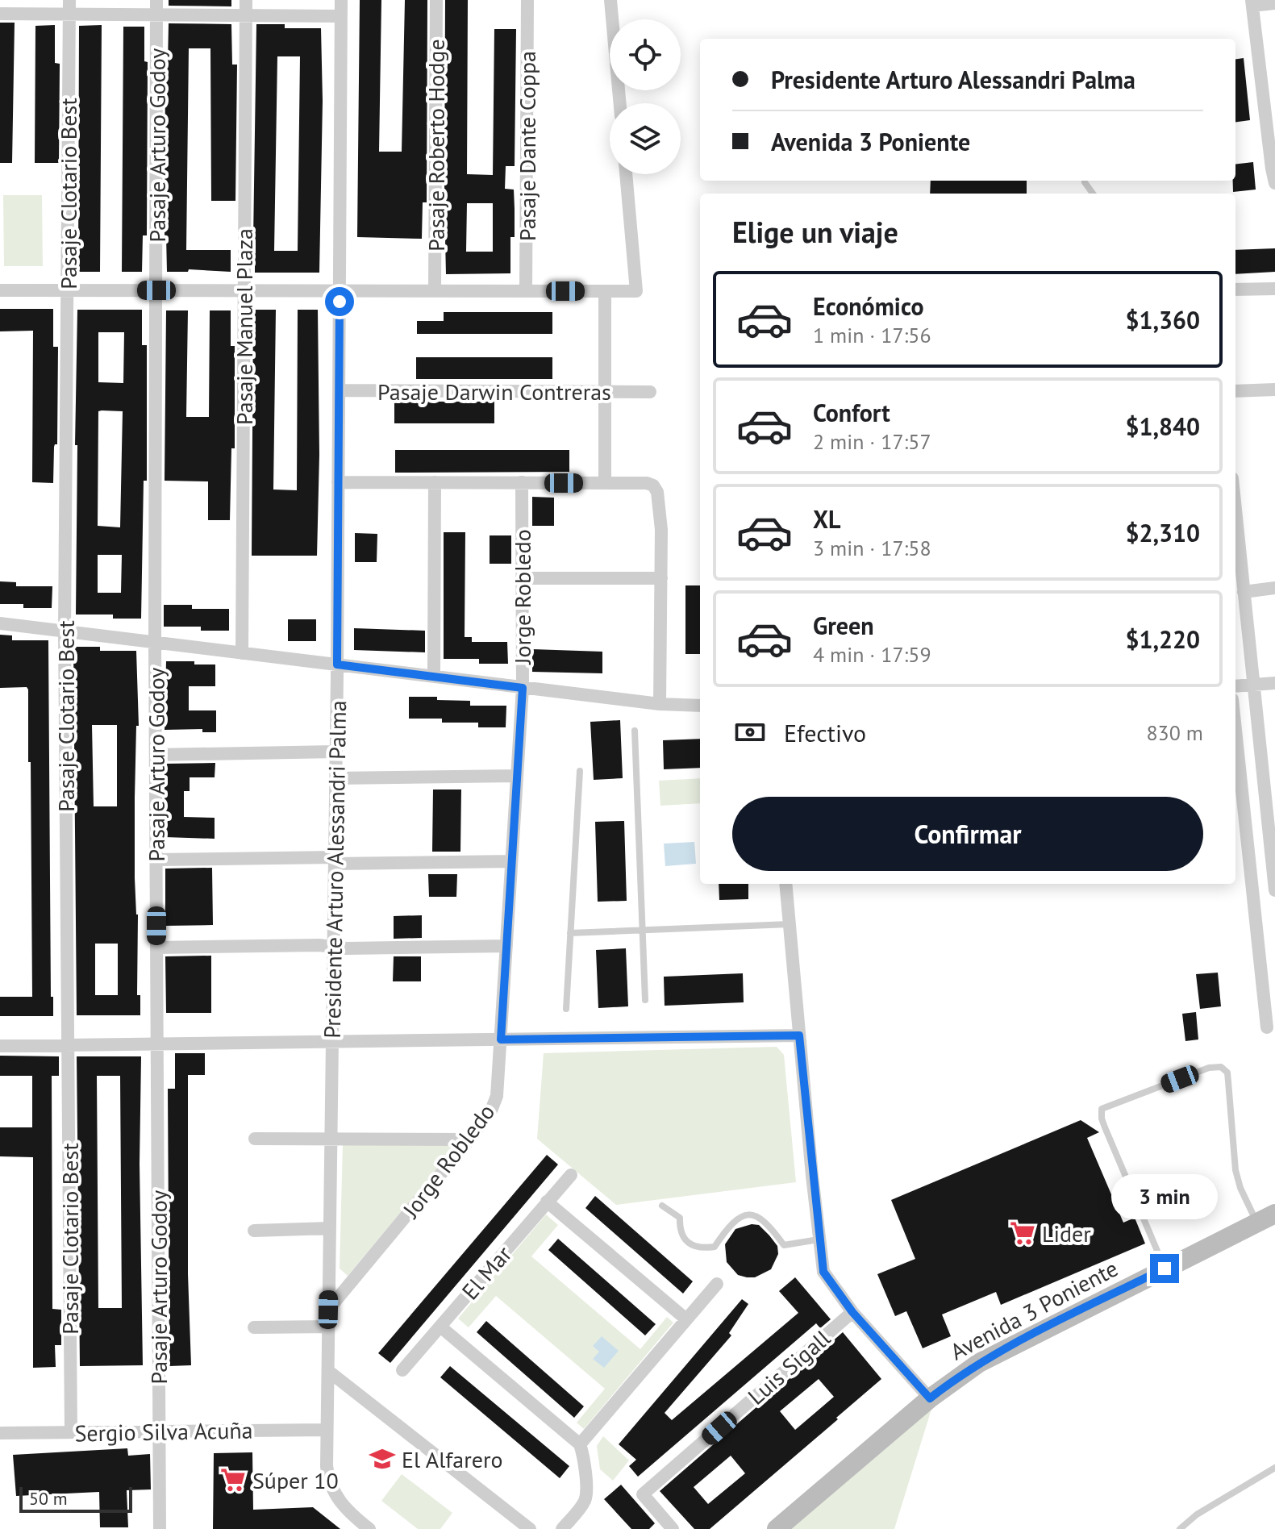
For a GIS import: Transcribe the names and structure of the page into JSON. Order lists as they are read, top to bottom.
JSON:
{
  "streets": {
    "main road": ["Avenida 3 Poniente"],
    "street": [
      "Pasaje Arturo Godoy",
      "Pasaje Roberto Hodge",
      "Pasaje Dante Coppa",
      "Pasaje Clotario Best",
      "Pasaje Manuel Plaza",
      "Pasaje Darwin Contreras",
      "Jorge Robledo",
      "Presidente Arturo Alessandri Palma",
      "El Mar",
      "Luis Sigall",
      "Sergio Silva Acuña"
    ]
  },
  "crossings": [
    ["Pasaje Arturo Godoy", "Sergio Silva Acuña"],
    ["Pasaje Clotario Best", "Sergio Silva Acuña"],
    ["Pasaje Darwin Contreras", "Presidente Arturo Alessandri Palma"],
    ["Jorge Robledo", "Presidente Arturo Alessandri Palma"],
    ["Presidente Arturo Alessandri Palma", "Sergio Silva Acuña"]
  ],
  "places": {
    "supermarket": ["Lider", "Súper 10"],
    "school or university": ["El Alfarero"]
  },
  "scale_bar": "50 m",
  "page": {
    "banner": ["Presidente Arturo Alessandri Palma", "Avenida 3 Poniente"],
    "heading": "Elige un viaje",
    "list": [
      {
        "name": "Económico",
        "note": "1 min · 17:56",
        "value": "$1,360"
      },
      {
        "name": "Confort",
        "note": "2 min · 17:57",
        "value": "$1,840"
      },
      {
        "name": "XL",
        "note": "3 min · 17:58",
        "value": "$2,310"
      },
      {
        "name": "Green",
        "note": "4 min · 17:59",
        "value": "$1,220"
      }
    ],
    "pay": ["Efectivo", "830 m"],
    "buttons": "Confirmar",
    "bubble": "3 min",
    "scale": "50 m"
  }
}
